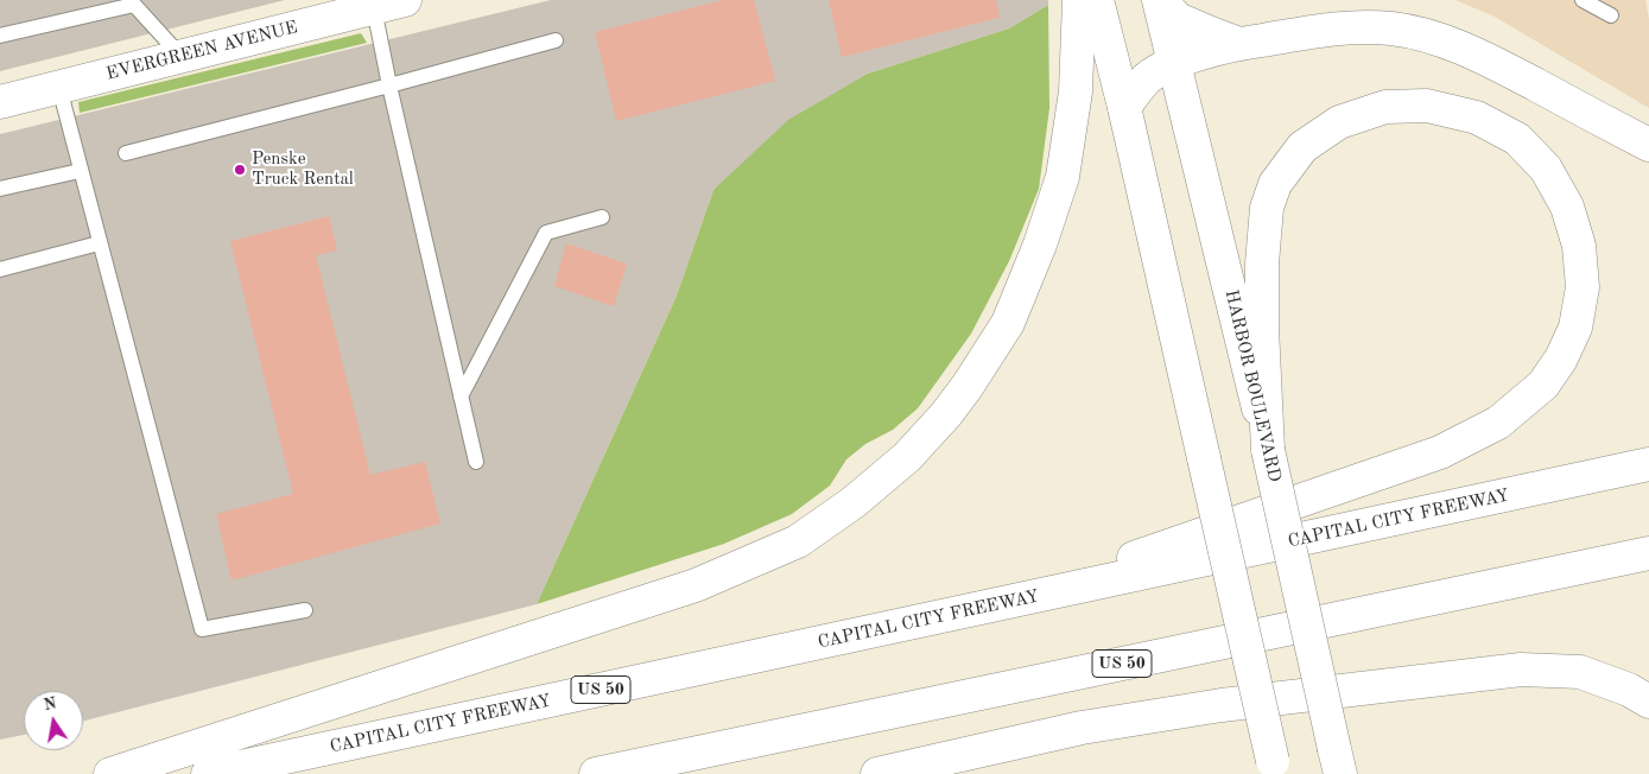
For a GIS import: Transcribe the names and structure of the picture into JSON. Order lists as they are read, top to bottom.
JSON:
{
  "streets": {
    "main road": [
      "EVERGREEN AVENUE",
      "HARBOR BOULEVARD",
      "CAPITAL CITY FREEWAY",
      "US 50"
    ]
  },
  "places": ["Penske Truck Rental"],
  "north": "top"
}
